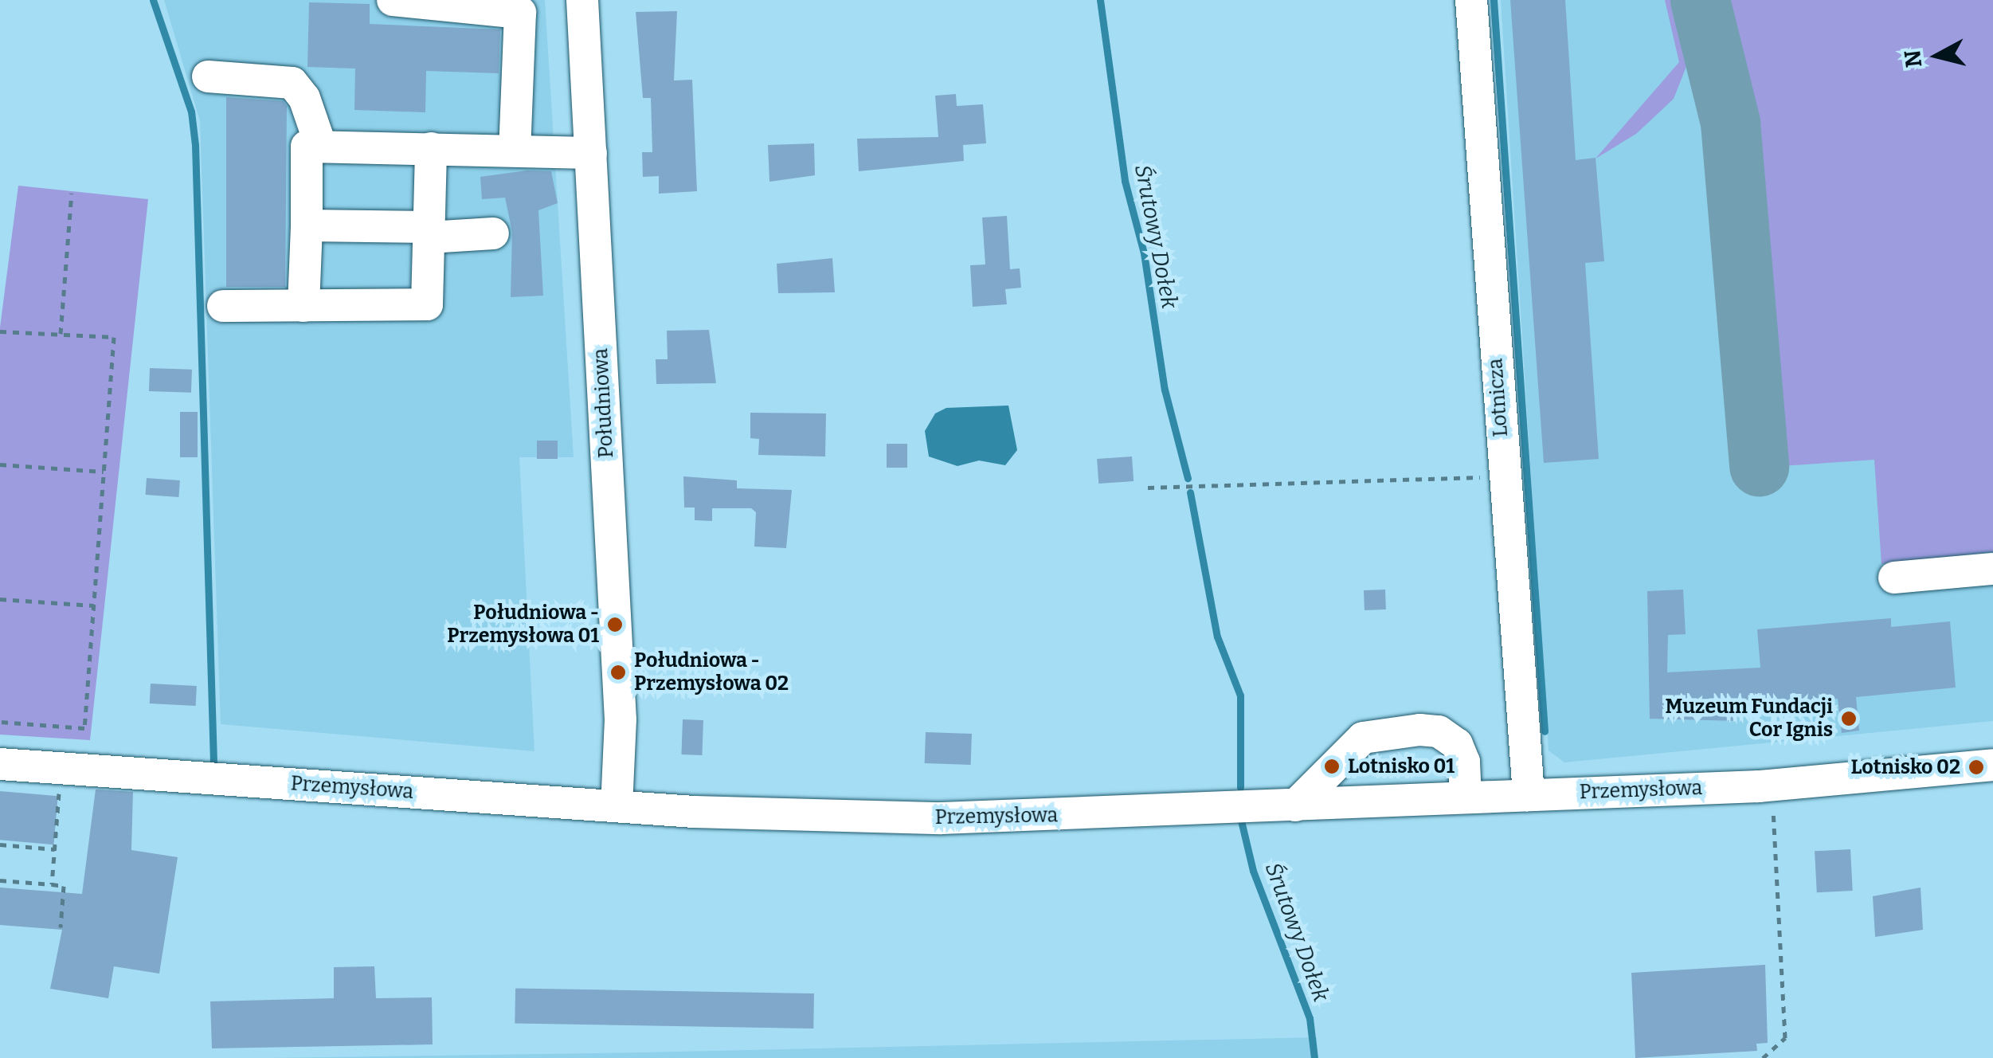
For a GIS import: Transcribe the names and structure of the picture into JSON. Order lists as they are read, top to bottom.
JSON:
{
  "streets": {
    "street": ["Lotnicza", "Południowa", "Przemysłowa"]
  },
  "crossings": [
    ["Lotnicza", "Przemysłowa"],
    ["Południowa", "Przemysłowa"]
  ],
  "water": ["Śrutowy Dołek"],
  "places": [
    "Południowa - Przemysłowa 01",
    "Południowa - Przemysłowa 02",
    "Muzeum Fundacji Cor Ignis",
    "Lotnisko 01",
    "Lotnisko 02"
  ],
  "north": "left"
}
